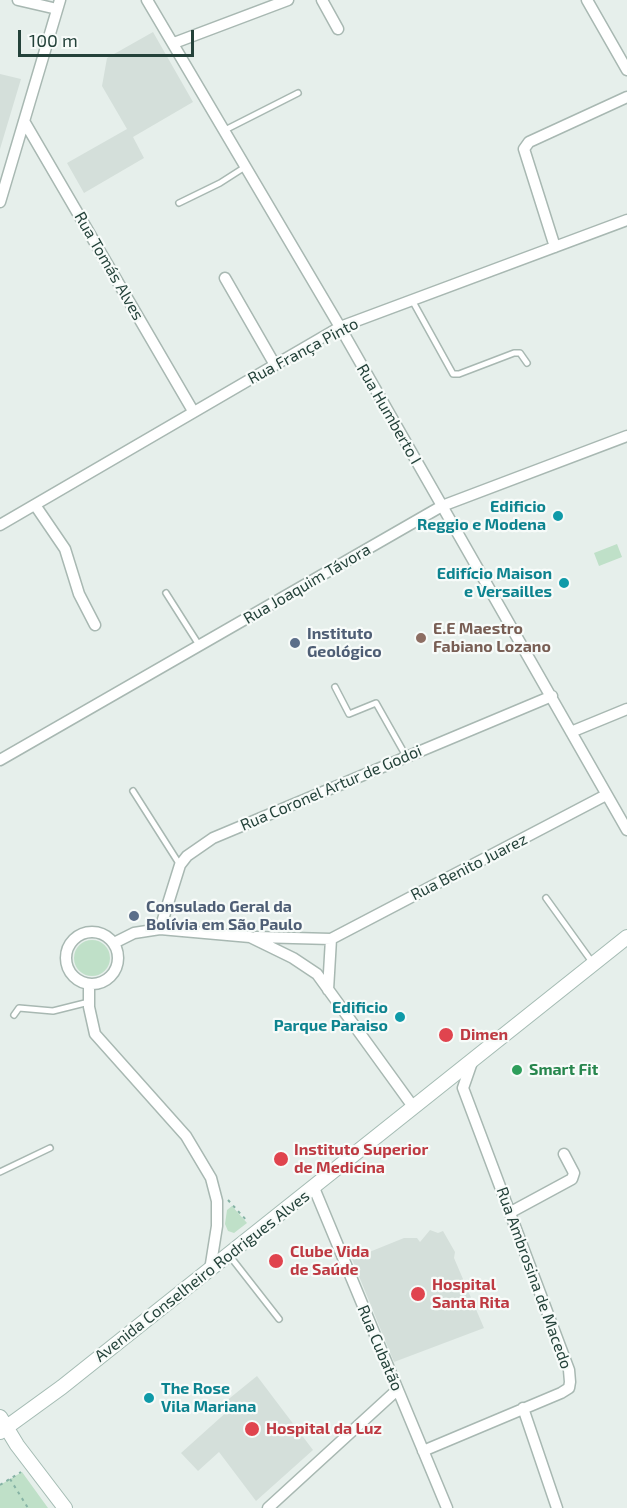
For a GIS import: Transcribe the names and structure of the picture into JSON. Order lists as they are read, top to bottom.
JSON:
{
  "streets": {
    "street": [
      "Rua Tomás Alves",
      "Rua França Pinto",
      "Rua Humberto I",
      "Rua Joaquim Távora",
      "Rua Coronel Artur de Godoi",
      "Rua Benito Juarez",
      "Avenida Conselheiro Rodrigues Alves",
      "Rua Ambrosina de Macedo",
      "Rua Cubatão"
    ]
  },
  "crossings": [
    ["Rua Tomás Alves", "Rua França Pinto"],
    ["Rua França Pinto", "Rua Humberto I"],
    ["Rua Humberto I", "Rua Joaquim Távora"],
    ["Rua Humberto I", "Rua Coronel Artur de Godoi"],
    ["Rua Humberto I", "Rua Benito Juarez"],
    ["Avenida Conselheiro Rodrigues Alves", "Rua Cubatão"],
    ["Rua Ambrosina de Macedo", "Rua Cubatão"]
  ],
  "places": [
    "Edificio Reggio e Modena",
    "Edifício Maison e Versailles",
    "E.E Maestro Fabiano Lozano",
    "Instituto Geológico",
    "Consulado Geral da Bolívia em São Paulo",
    "Edificio Parque Paraiso",
    "Dimen",
    "Smart Fit",
    "Instituto Superior de Medicina",
    "Clube Vida de Saúde",
    "Hospital Santa Rita",
    "The Rose Vila Mariana",
    "Hospital da Luz"
  ],
  "scale_bar": "100 m"
}
